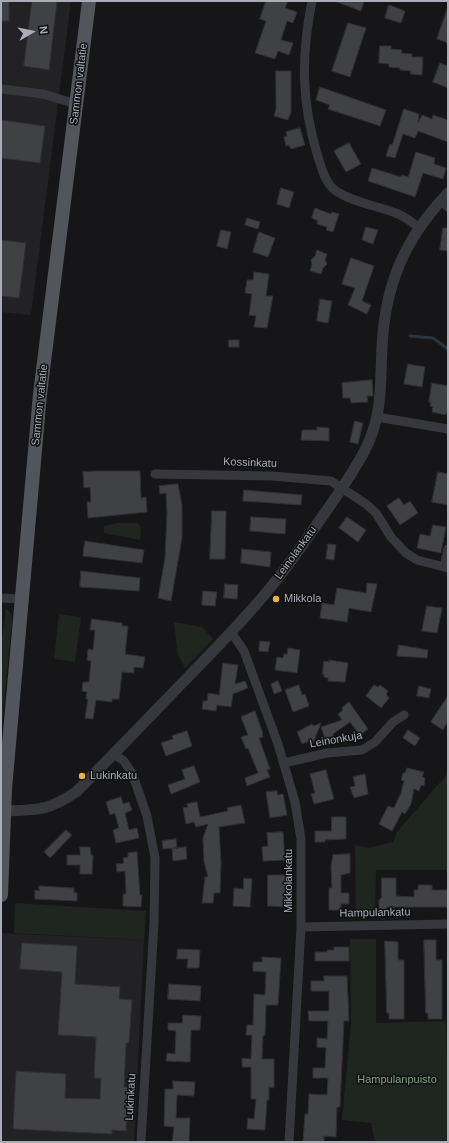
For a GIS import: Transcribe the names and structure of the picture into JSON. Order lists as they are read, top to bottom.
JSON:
{
  "streets": {
    "main road": ["Sammon valtatie"],
    "street": [
      "Kossinkatu",
      "Leinolankatu",
      "Leinonkuja",
      "Mikkolankatu",
      "Hampulankatu",
      "Lukinkatu"
    ]
  },
  "crossings": [
    ["Sammon valtatie", "Leinolankatu"],
    ["Kossinkatu", "Leinolankatu"],
    ["Leinolankatu", "Mikkolankatu"],
    ["Leinolankatu", "Lukinkatu"],
    ["Leinonkuja", "Mikkolankatu"],
    ["Mikkolankatu", "Hampulankatu"]
  ],
  "parks": ["Hampulanpuisto"],
  "places": ["Mikkola", "Lukinkatu"],
  "north": "right"
}
